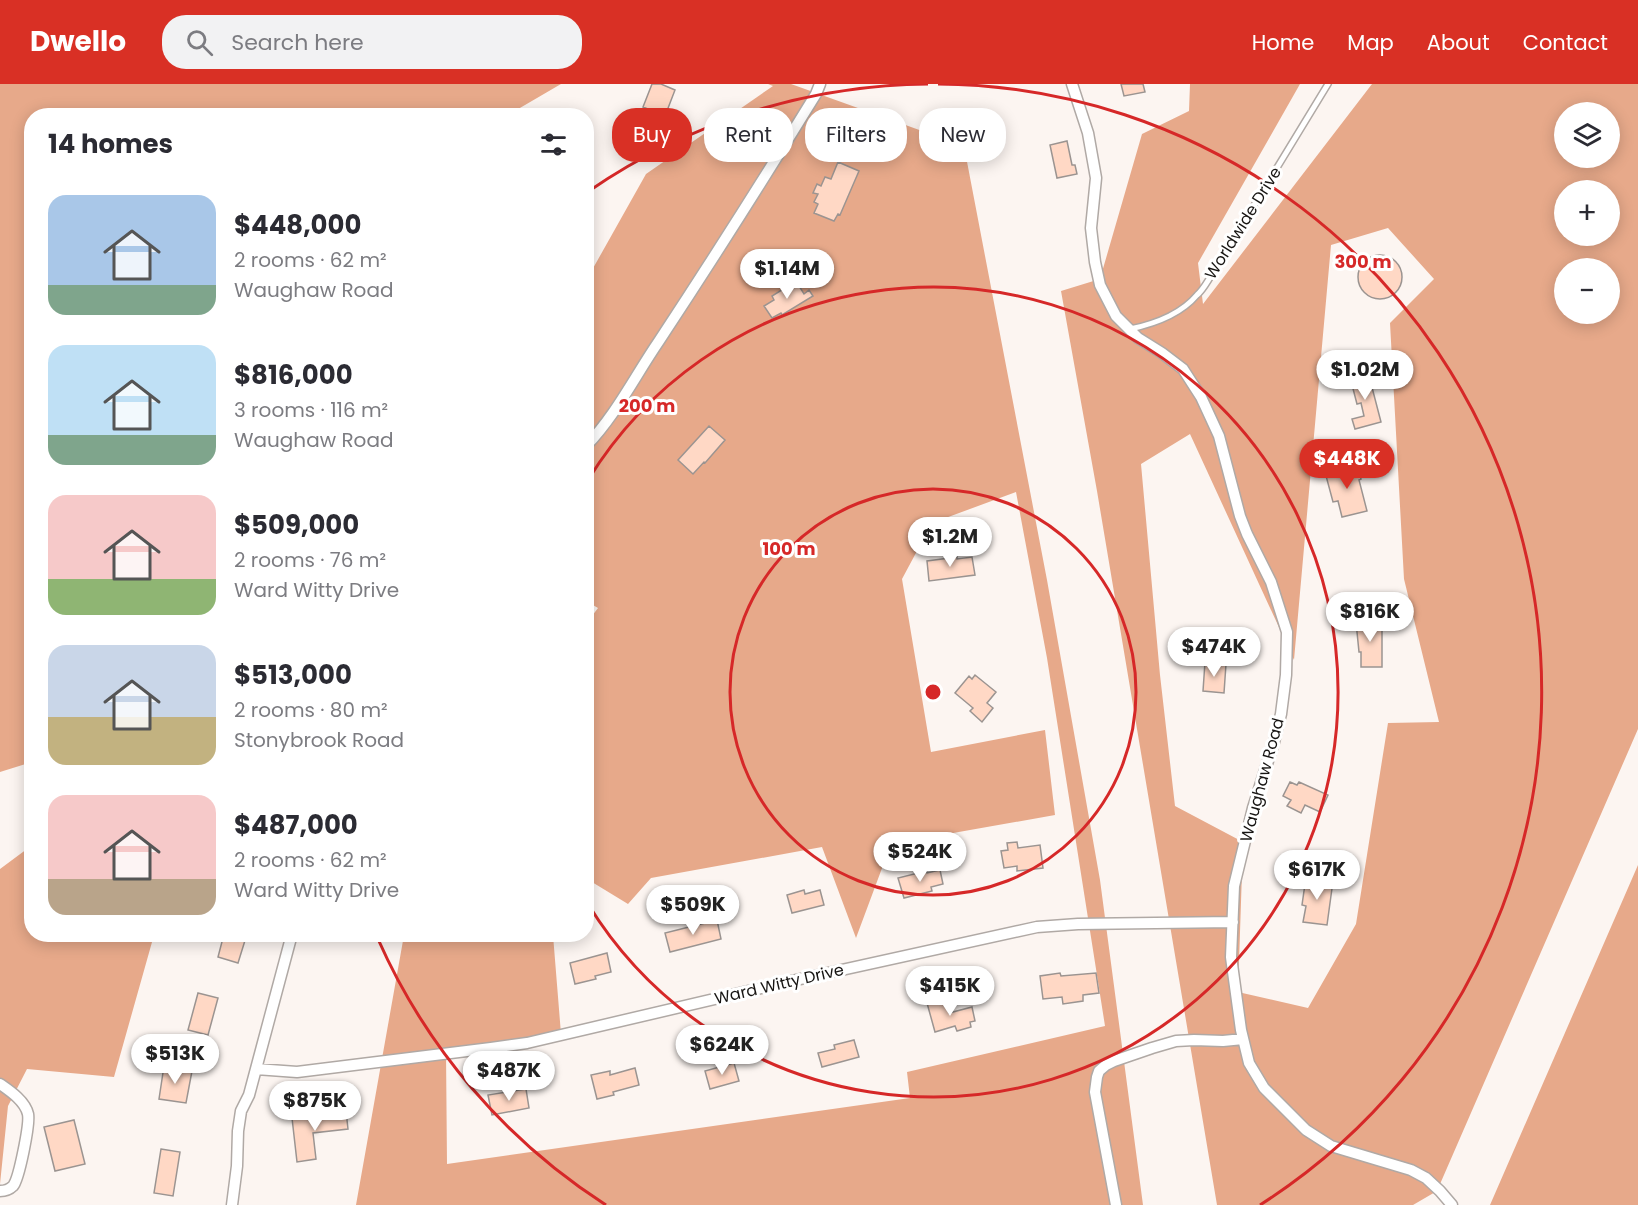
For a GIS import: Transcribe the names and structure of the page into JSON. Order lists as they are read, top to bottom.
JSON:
{
  "streets": {
    "street": ["Waughaw Road", "Ward Witty Drive"],
    "lane": ["Worldwide Drive"]
  },
  "crossings": [
    ["Worldwide Drive", "Waughaw Road"],
    ["Waughaw Road", "Ward Witty Drive"]
  ],
  "page": {
    "header": "Dwello",
    "search": "Search here",
    "nav": [
      "Home",
      "Map",
      "About",
      "Contact"
    ],
    "map_buttons": ["+", "−"],
    "chip": [
      "Buy",
      "Rent",
      "Filters",
      "New"
    ],
    "heading": "14 homes",
    "list": [
      {
        "name": "$448,000",
        "note": "2 rooms · 62 m² · Waughaw Road"
      },
      {
        "name": "$816,000",
        "note": "3 rooms · 116 m² · Waughaw Road"
      },
      {
        "name": "$509,000",
        "note": "2 rooms · 76 m² · Ward Witty Drive"
      },
      {
        "name": "$513,000",
        "note": "2 rooms · 80 m² · Stonybrook Road"
      },
      {
        "name": "$487,000",
        "note": "2 rooms · 62 m² · Ward Witty Drive"
      }
    ],
    "price": [
      "$1.14M",
      "$1.02M",
      "$448K",
      "$1.2M",
      "$816K",
      "$474K",
      "$524K",
      "$617K",
      "$509K",
      "$415K",
      "$624K",
      "$513K",
      "$487K",
      "$875K"
    ]
  },
  "rings": ["300 m", "200 m", "100 m"]
}
